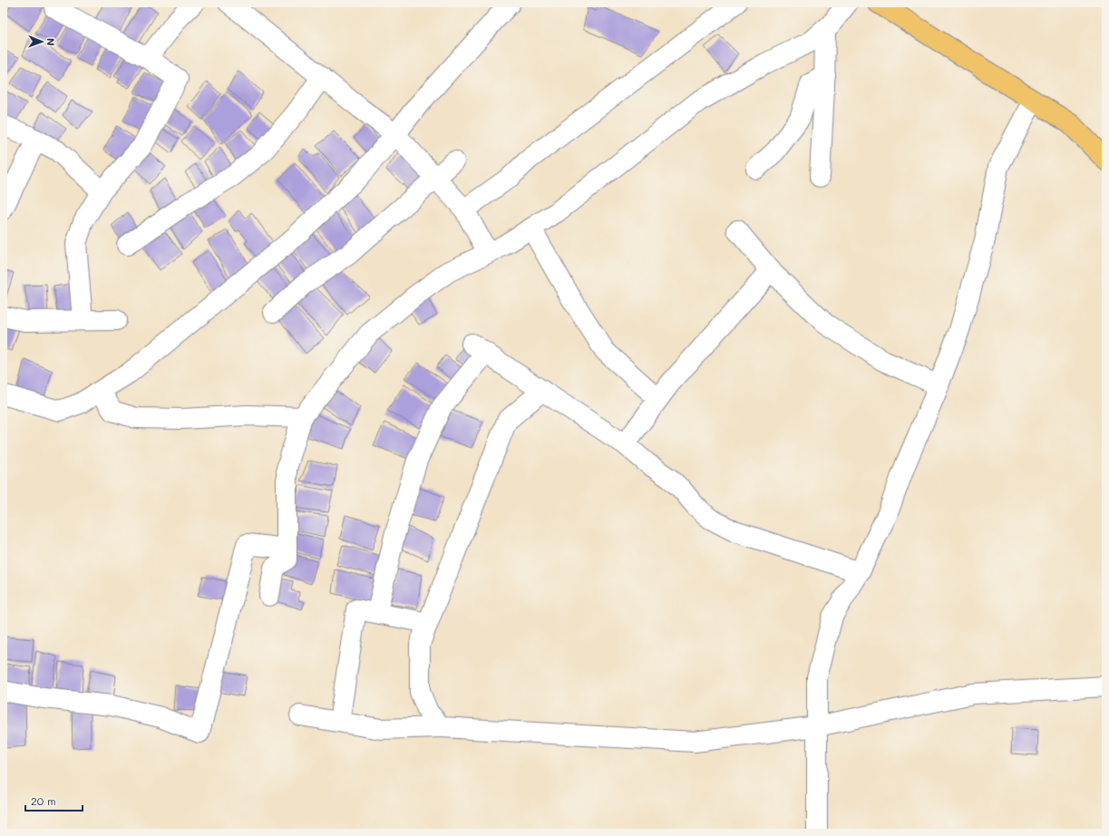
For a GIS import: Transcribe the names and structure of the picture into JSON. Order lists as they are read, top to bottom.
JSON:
{
  "scale_bar": "20 m",
  "north": "right"
}
